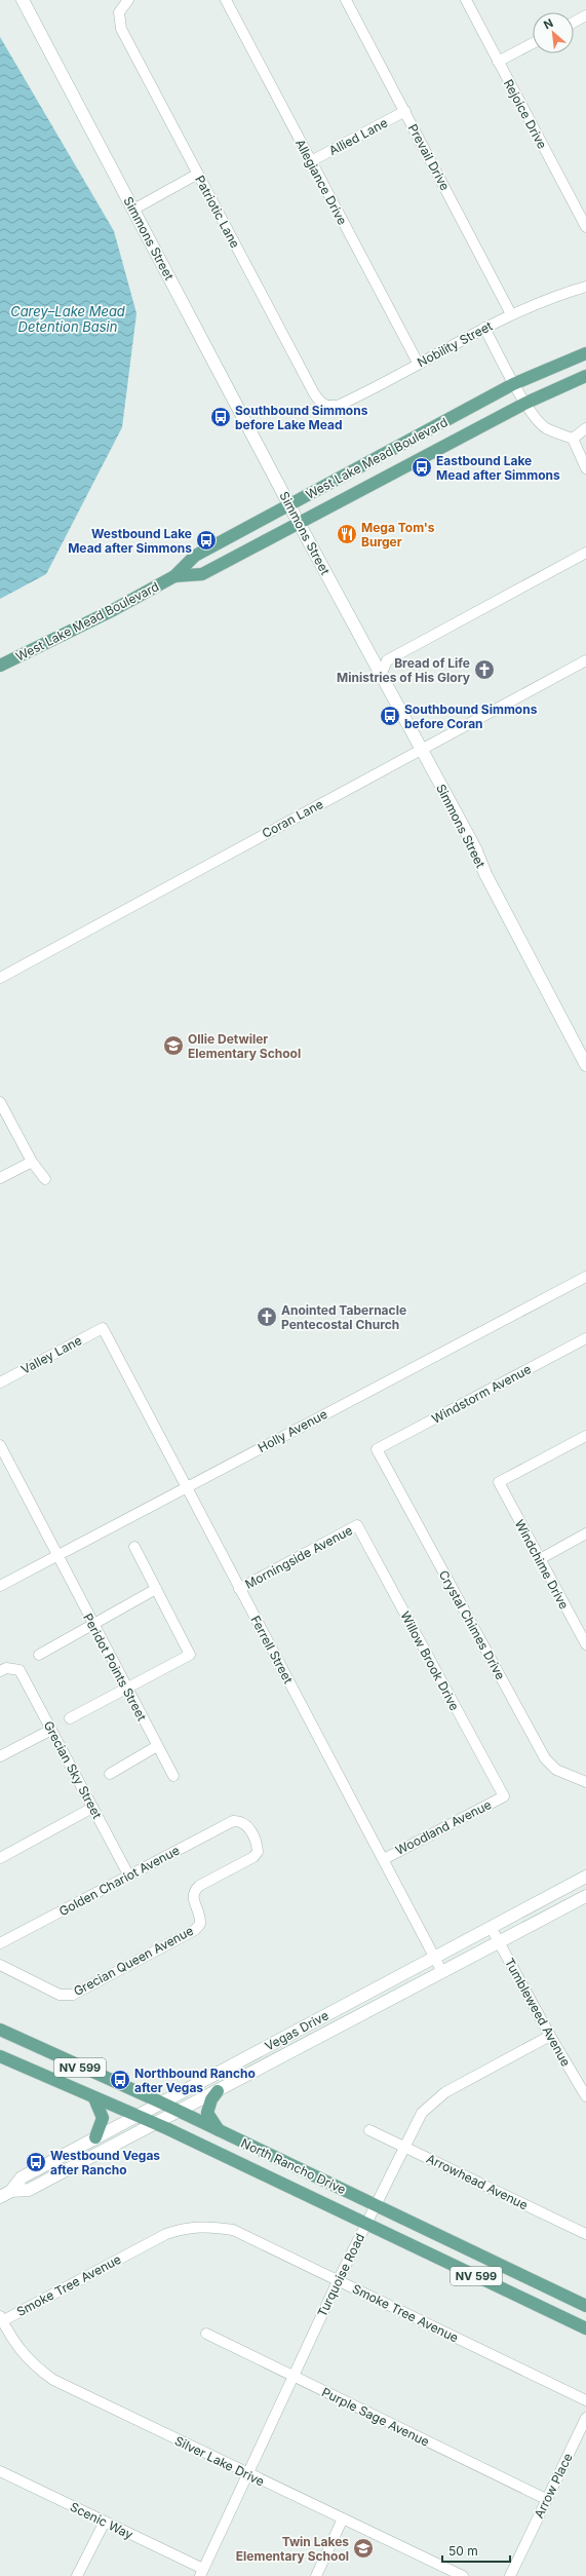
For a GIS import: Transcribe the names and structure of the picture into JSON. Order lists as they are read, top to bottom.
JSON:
{
  "streets": {
    "main road": [
      "Simmons Street",
      "West Lake Mead Boulevard",
      "Vegas Drive",
      "NV 599",
      "North Rancho Drive"
    ],
    "street": [
      "Rejoice Drive",
      "Allied Lane",
      "Prevail Drive",
      "Allegiance Drive",
      "Patriotic Lane",
      "Nobility Street",
      "Coran Lane",
      "Valley Lane",
      "Windstorm Avenue",
      "Holly Avenue",
      "Morningside Avenue",
      "Windchime Drive",
      "Crystal Chimes Drive",
      "Ferrell Street",
      "Willow Brook Drive",
      "Peridot Points Street",
      "Grecian Sky Street",
      "Woodland Avenue",
      "Golden Chariot Avenue",
      "Grecian Queen Avenue",
      "Tumbleweed Avenue",
      "Arrowhead Avenue",
      "Turquoise Road",
      "Smoke Tree Avenue",
      "Purple Sage Avenue",
      "Silver Lake Drive",
      "Arrow Place",
      "Scenic Way"
    ]
  },
  "crossings": [
    ["Allied Lane", "Prevail Drive"],
    ["Allied Lane", "Allegiance Drive"],
    ["Prevail Drive", "Nobility Street"],
    ["Allegiance Drive", "Nobility Street"],
    ["Patriotic Lane", "Nobility Street"],
    ["Simmons Street", "West Lake Mead Boulevard"],
    ["Simmons Street", "Coran Lane"],
    ["Valley Lane", "Ferrell Street"],
    ["Windstorm Avenue", "Crystal Chimes Drive"],
    ["Holly Avenue", "Ferrell Street"],
    ["Holly Avenue", "Peridot Points Street"],
    ["Morningside Avenue", "Ferrell Street"],
    ["Morningside Avenue", "Willow Brook Drive"],
    ["Ferrell Street", "Woodland Avenue"],
    ["Ferrell Street", "Vegas Drive"],
    ["Willow Brook Drive", "Woodland Avenue"],
    ["Grecian Sky Street", "Golden Chariot Avenue"],
    ["Golden Chariot Avenue", "Grecian Queen Avenue"],
    ["Tumbleweed Avenue", "Vegas Drive"],
    ["Tumbleweed Avenue", "Turquoise Road"],
    ["Vegas Drive", "North Rancho Drive"],
    ["North Rancho Drive", "Turquoise Road"],
    ["Arrowhead Avenue", "Turquoise Road"],
    ["Turquoise Road", "Smoke Tree Avenue"],
    ["Turquoise Road", "Purple Sage Avenue"],
    ["Turquoise Road", "Silver Lake Drive"],
    ["Turquoise Road", "Scenic Way"],
    ["Smoke Tree Avenue", "Silver Lake Drive"],
    ["Purple Sage Avenue", "Arrow Place"]
  ],
  "water": ["Carey–Lake Mead Detention Basin"],
  "places": {
    "bus stop": [
      "Southbound Simmons before Lake Mead",
      "Eastbound Lake Mead after Simmons",
      "Westbound Lake Mead after Simmons",
      "Southbound Simmons before Coran",
      "Northbound Rancho after Vegas",
      "Westbound Vegas after Rancho"
    ],
    "restaurant": ["Mega Tom's Burger"],
    "church": ["Bread of Life Ministries of His Glory", "Anointed Tabernacle Pentecostal Church"],
    "school or university": ["Ollie Detwiler Elementary School", "Twin Lakes Elementary School"]
  },
  "scale_bar": "50 m",
  "north": "top left"
}
